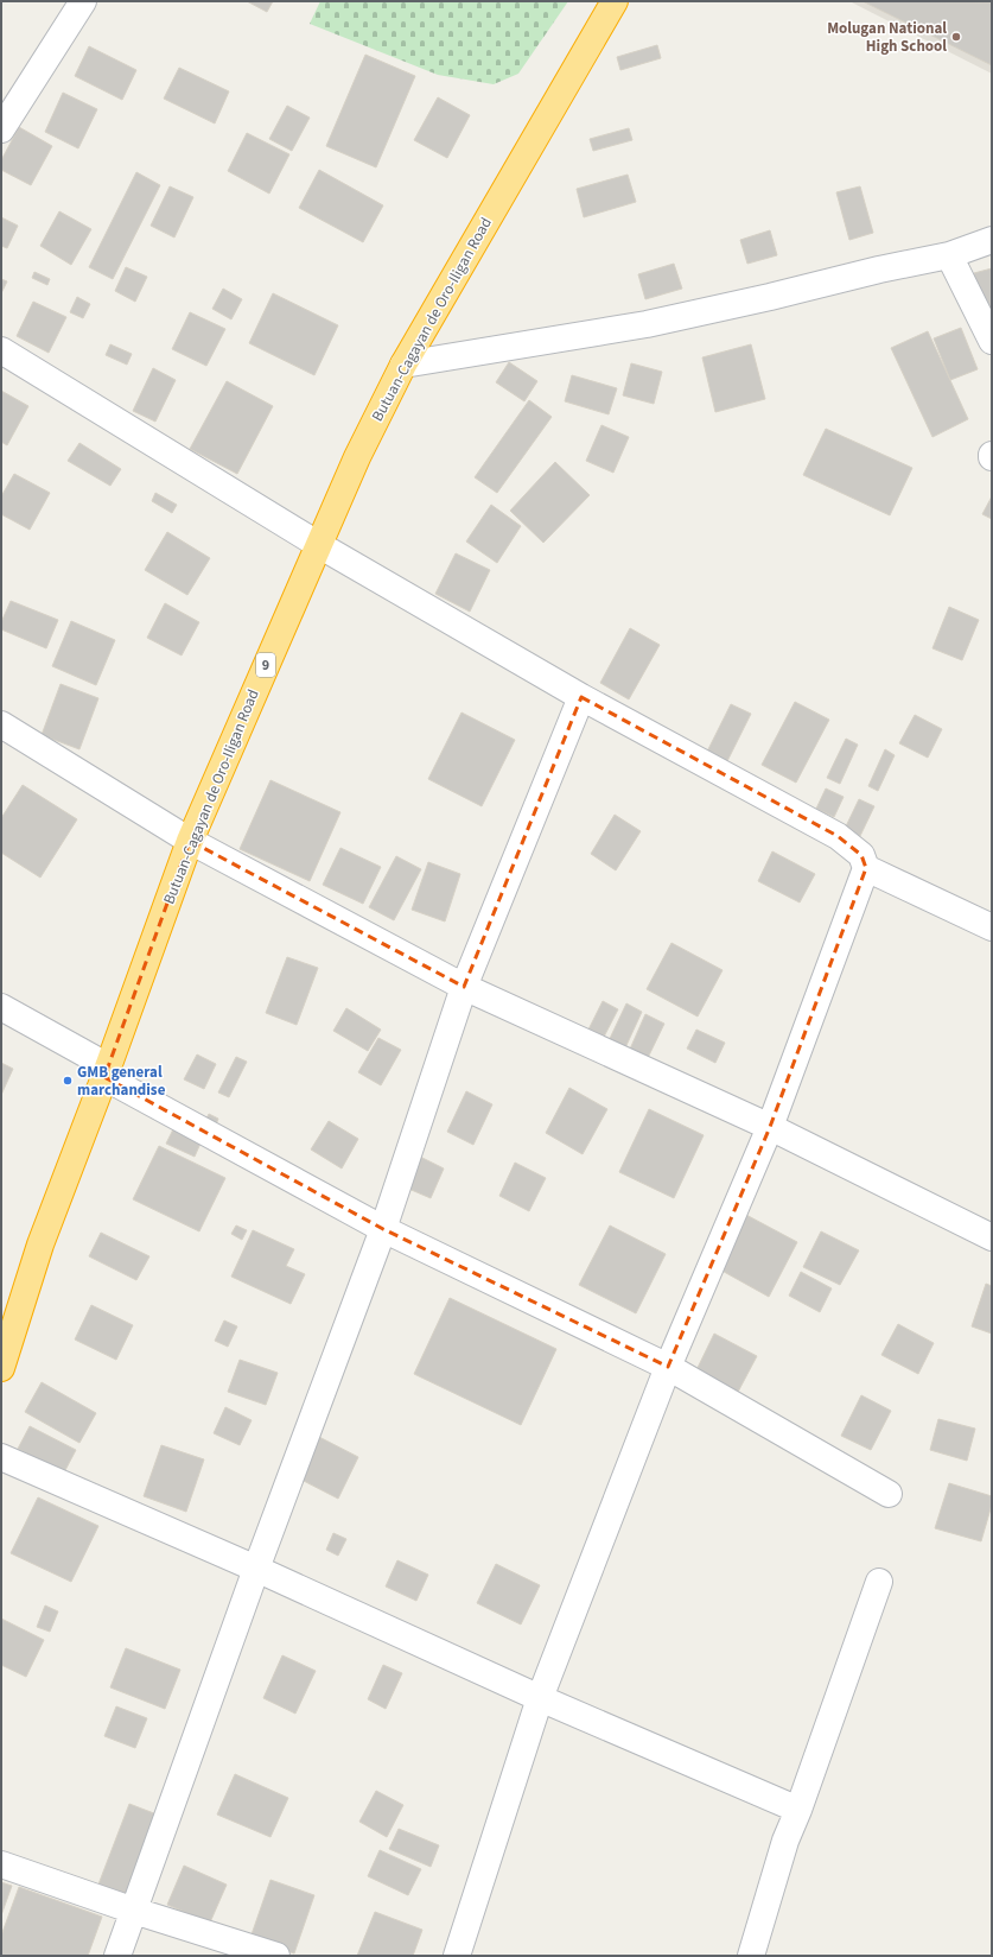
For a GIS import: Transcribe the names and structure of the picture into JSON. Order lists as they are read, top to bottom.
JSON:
{
  "streets": {
    "highway": ["Butuan-Cagayan de Oro-Iligan Road", "9"]
  },
  "places": ["Molugan National High School", "GMB general marchandise"]
}
